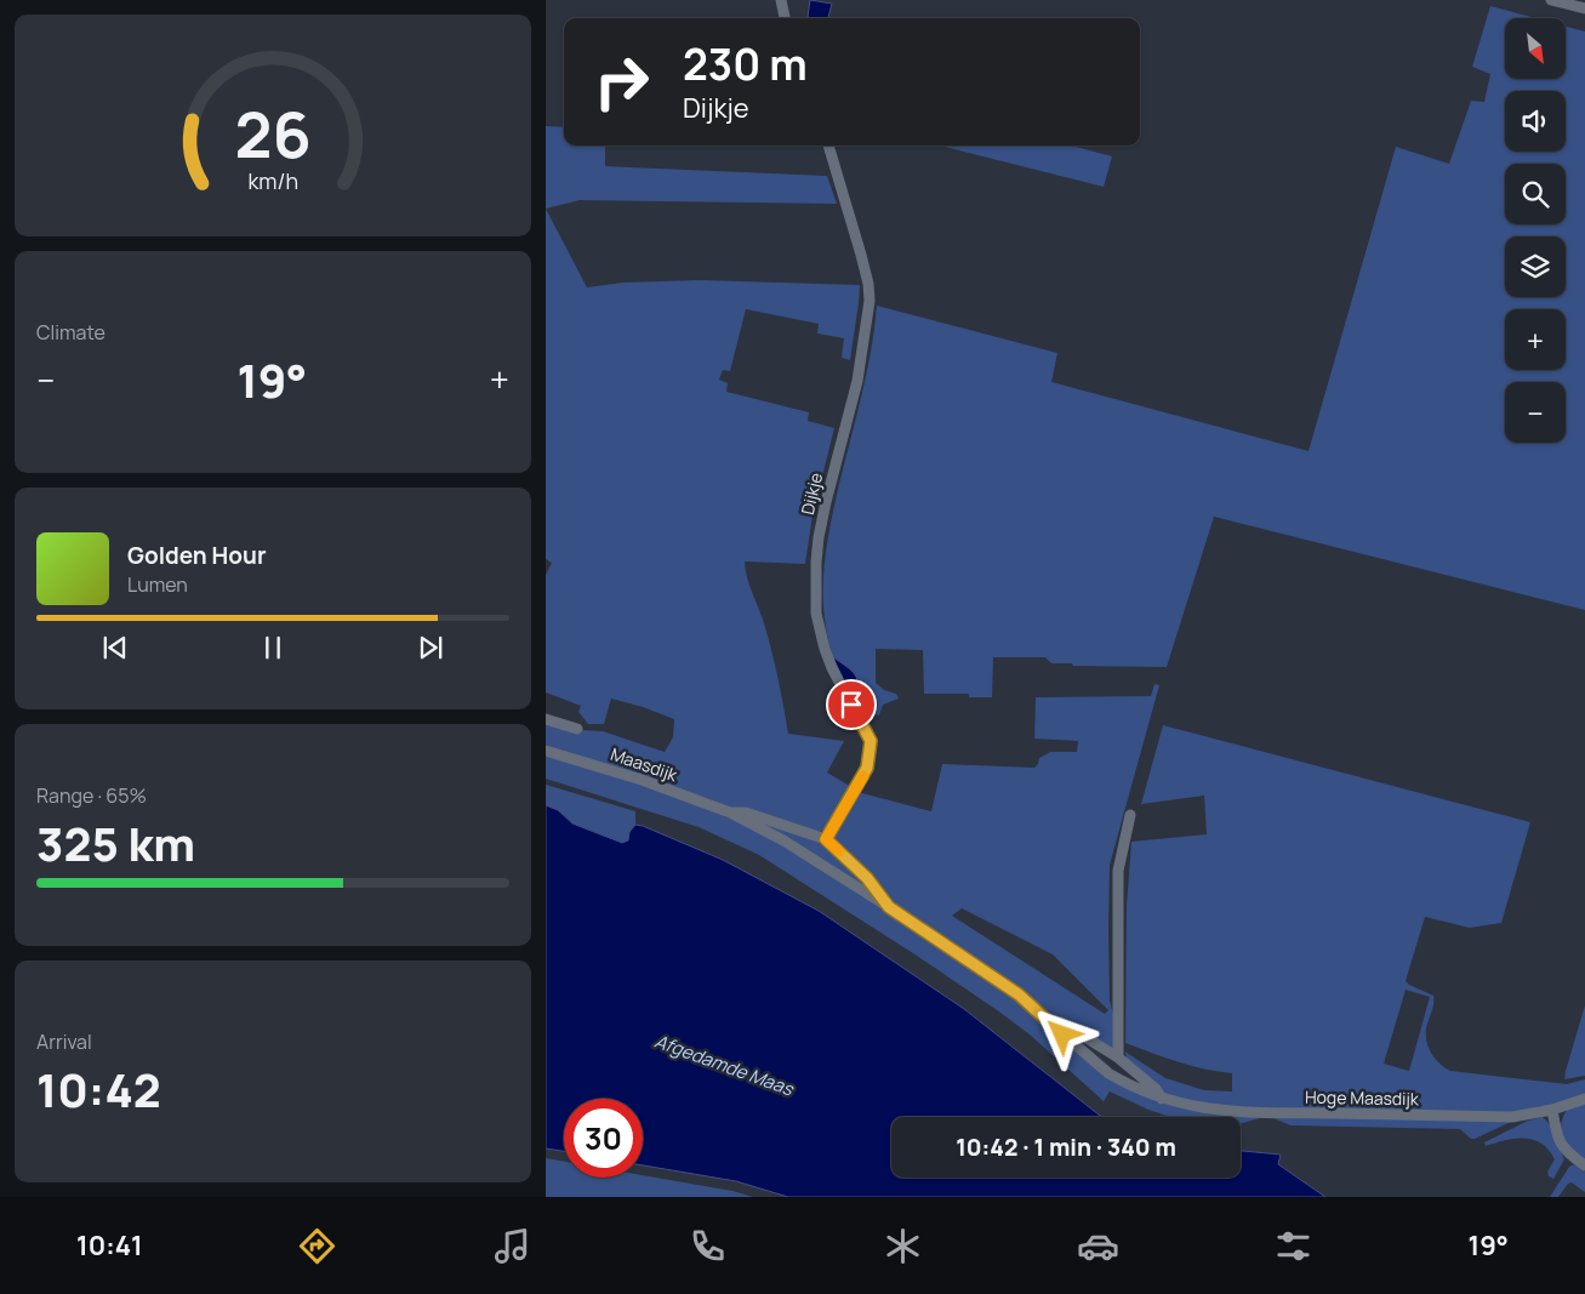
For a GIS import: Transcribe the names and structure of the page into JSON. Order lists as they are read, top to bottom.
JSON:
{
  "streets": {
    "street": ["Dijkje", "Maasdijk", "Hoge Maasdijk"]
  },
  "crossings": [
    ["Dijkje", "Maasdijk"],
    ["Maasdijk", "Hoge Maasdijk"]
  ],
  "water": ["Afgedamde Maas"],
  "north": "bottom right",
  "page": {
    "map_buttons": ["+", "−"],
    "turn": ["230 m", "Dijkje"],
    "tile": [
      "Climate",
      ["Range · 65%", "325 km"],
      ["Arrival", "10:42"]
    ],
    "heat": ["−", "19°", "+"],
    "song": ["Golden Hour", "Lumen"],
    "limit": "30",
    "trip": "10:42 · 1 min · 340 m",
    "tabs": ["10:41", "19°"],
    "gauge": ["26", "km/h"]
  }
}
